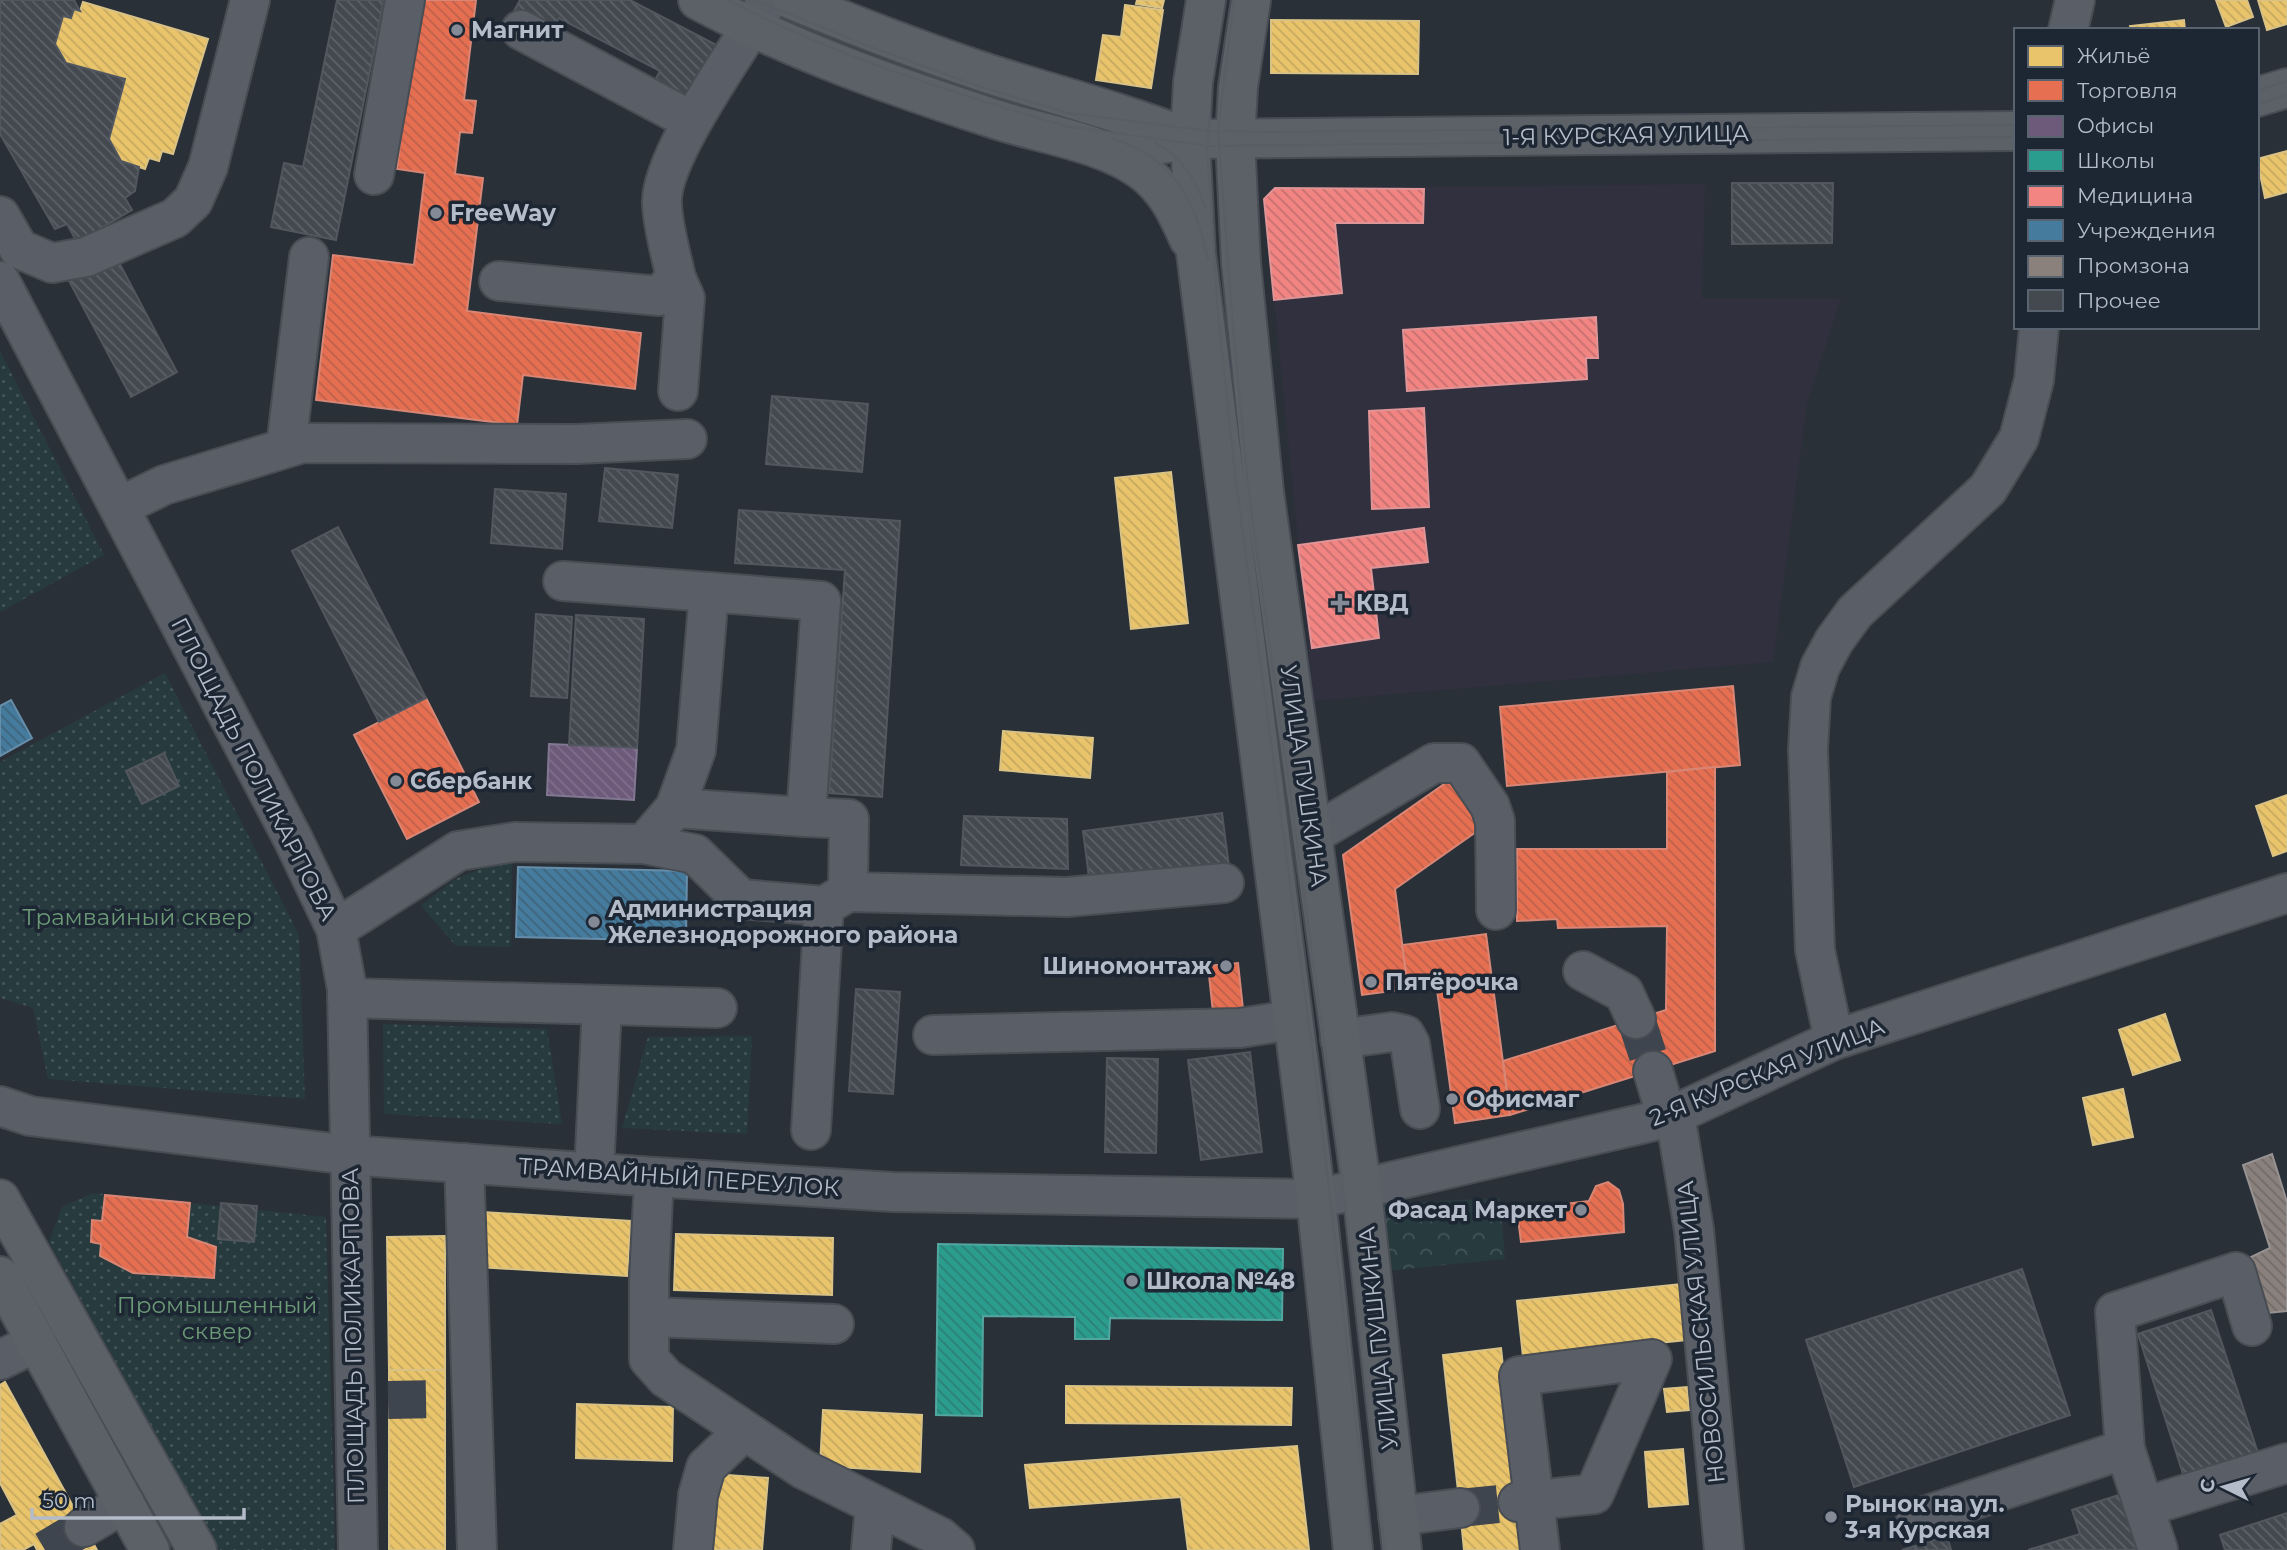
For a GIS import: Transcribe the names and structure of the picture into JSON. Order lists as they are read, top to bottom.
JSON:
{
  "streets": {
    "main road": ["1-Я КУРСКАЯ УЛИЦА", "УЛИЦА ПУШКИНА"],
    "street": [
      "ПЛОЩАДЬ ПОЛИКАРПОВА",
      "2-Я КУРСКАЯ УЛИЦА",
      "ТРАМВАЙНЫЙ ПЕРЕУЛОК",
      "НОВОСИЛЬСКАЯ УЛИЦА"
    ]
  },
  "crossings": [
    ["1-Я КУРСКАЯ УЛИЦА", "УЛИЦА ПУШКИНА"],
    ["ПЛОЩАДЬ ПОЛИКАРПОВА", "ТРАМВАЙНЫЙ ПЕРЕУЛОК"],
    ["УЛИЦА ПУШКИНА", "2-Я КУРСКАЯ УЛИЦА"],
    ["УЛИЦА ПУШКИНА", "ТРАМВАЙНЫЙ ПЕРЕУЛОК"],
    ["2-Я КУРСКАЯ УЛИЦА", "ТРАМВАЙНЫЙ ПЕРЕУЛОК"],
    ["2-Я КУРСКАЯ УЛИЦА", "НОВОСИЛЬСКАЯ УЛИЦА"]
  ],
  "parks": ["Трамвайный сквер", "Промышленный сквер"],
  "places": {
    "other": [
      "Магнит",
      "FreeWay",
      "Сбербанк",
      "Администрация Железнодорожного района",
      "Шиномонтаж",
      "Пятёрочка",
      "Офисмаг",
      "Фасад Маркет",
      "Школа №48",
      "Рынок на ул. 3-я Курская"
    ],
    "health": ["КВД"]
  },
  "legend": [
    "Жильё",
    "Торговля",
    "Офисы",
    "Школы",
    "Медицина",
    "Учреждения",
    "Промзона",
    "Прочее"
  ],
  "scale_bar": "50 m",
  "north": "left"
}
